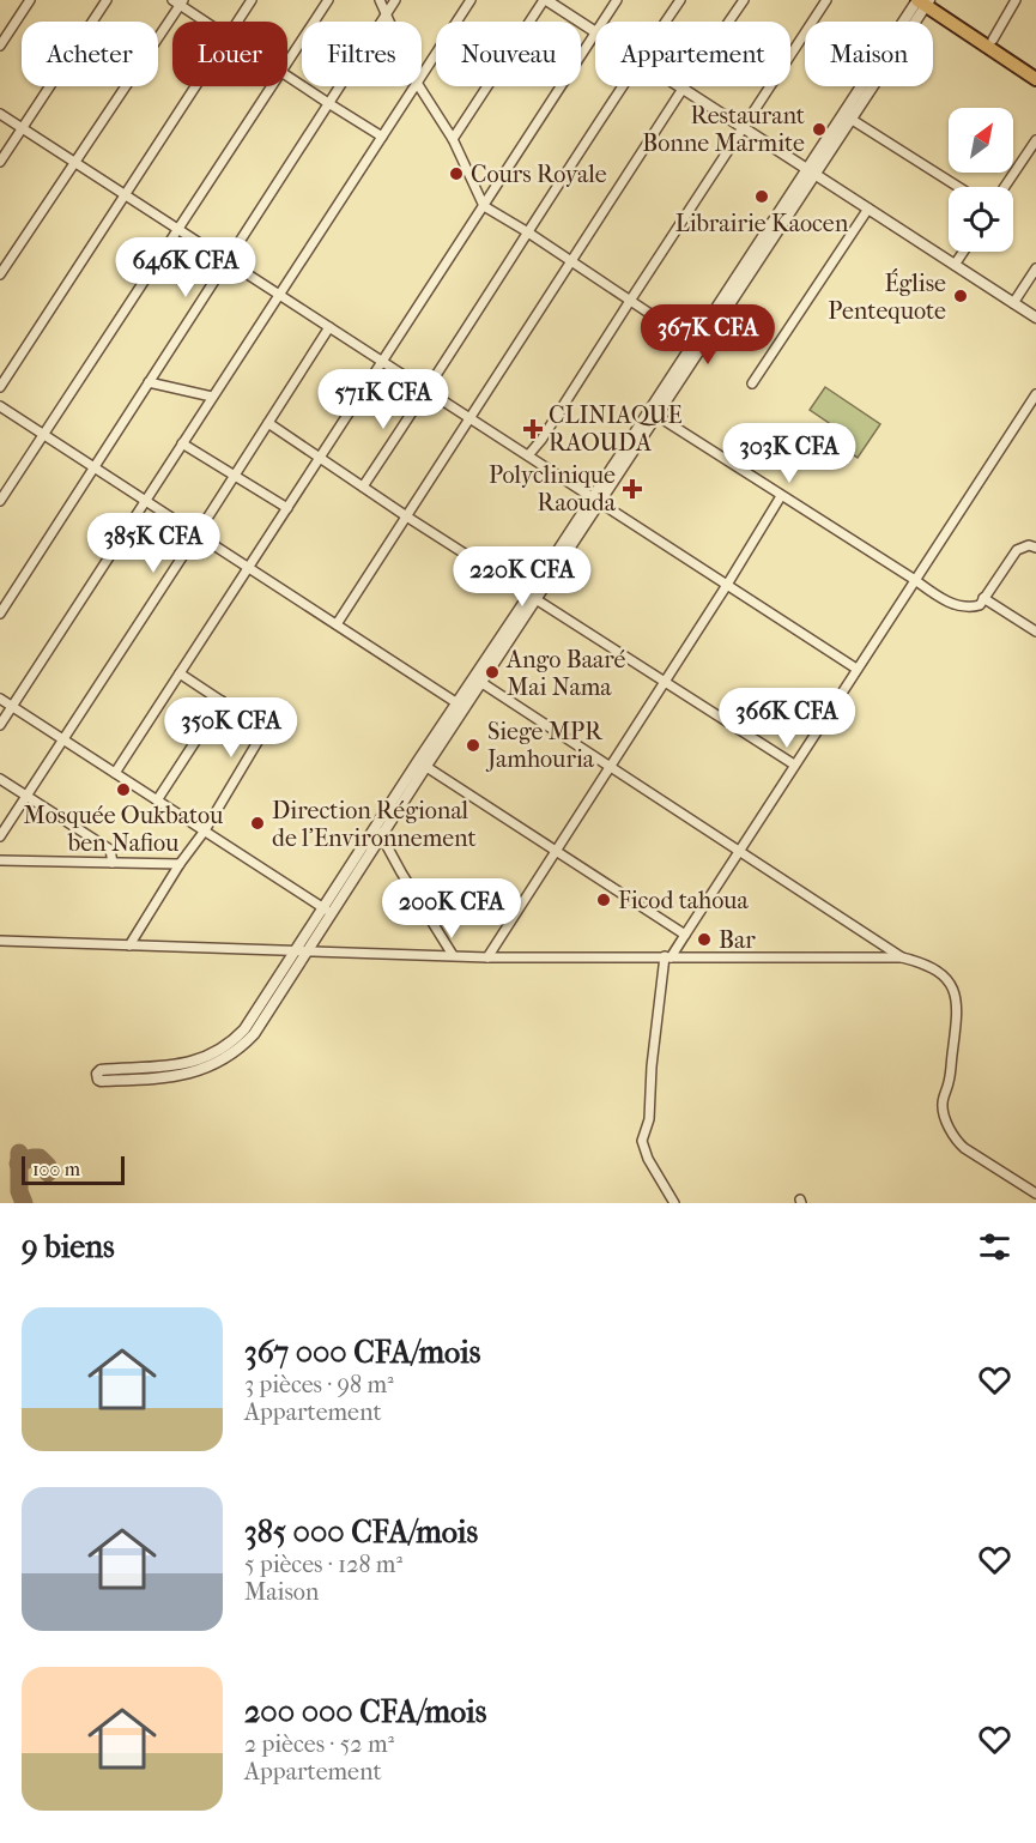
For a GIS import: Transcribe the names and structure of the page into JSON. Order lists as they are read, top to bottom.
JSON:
{
  "places": {
    "other": [
      "Restaurant Bonne Marmite",
      "Cours Royale",
      "Librairie Kaocen",
      "Église Pentequote",
      "Ango Baaré Mai Nama",
      "Siege MPR Jamhouria",
      "Mosquée Oukbatou ben Nafiou",
      "Direction Régional de l'Environnement",
      "Ficod tahoua",
      "Bar"
    ],
    "health": ["CLINIAQUE RAOUDA", "Polyclinique Raouda"]
  },
  "scale_bar": "100 m",
  "north": "top right",
  "page": {
    "chip": [
      "Acheter",
      "Louer",
      "Filtres",
      "Nouveau",
      "Appartement",
      "Maison"
    ],
    "price": [
      "646K CFA",
      "367K CFA",
      "571K CFA",
      "303K CFA",
      "385K CFA",
      "220K CFA",
      "366K CFA",
      "350K CFA",
      "200K CFA"
    ],
    "scale": "100 m",
    "heading": "9 biens",
    "list": [
      {
        "name": "367 000 CFA/mois",
        "note": "3 pièces · 98 m² · Appartement"
      },
      {
        "name": "385 000 CFA/mois",
        "note": "5 pièces · 128 m² · Maison"
      },
      {
        "name": "200 000 CFA/mois",
        "note": "2 pièces · 52 m² · Appartement"
      }
    ]
  }
}
